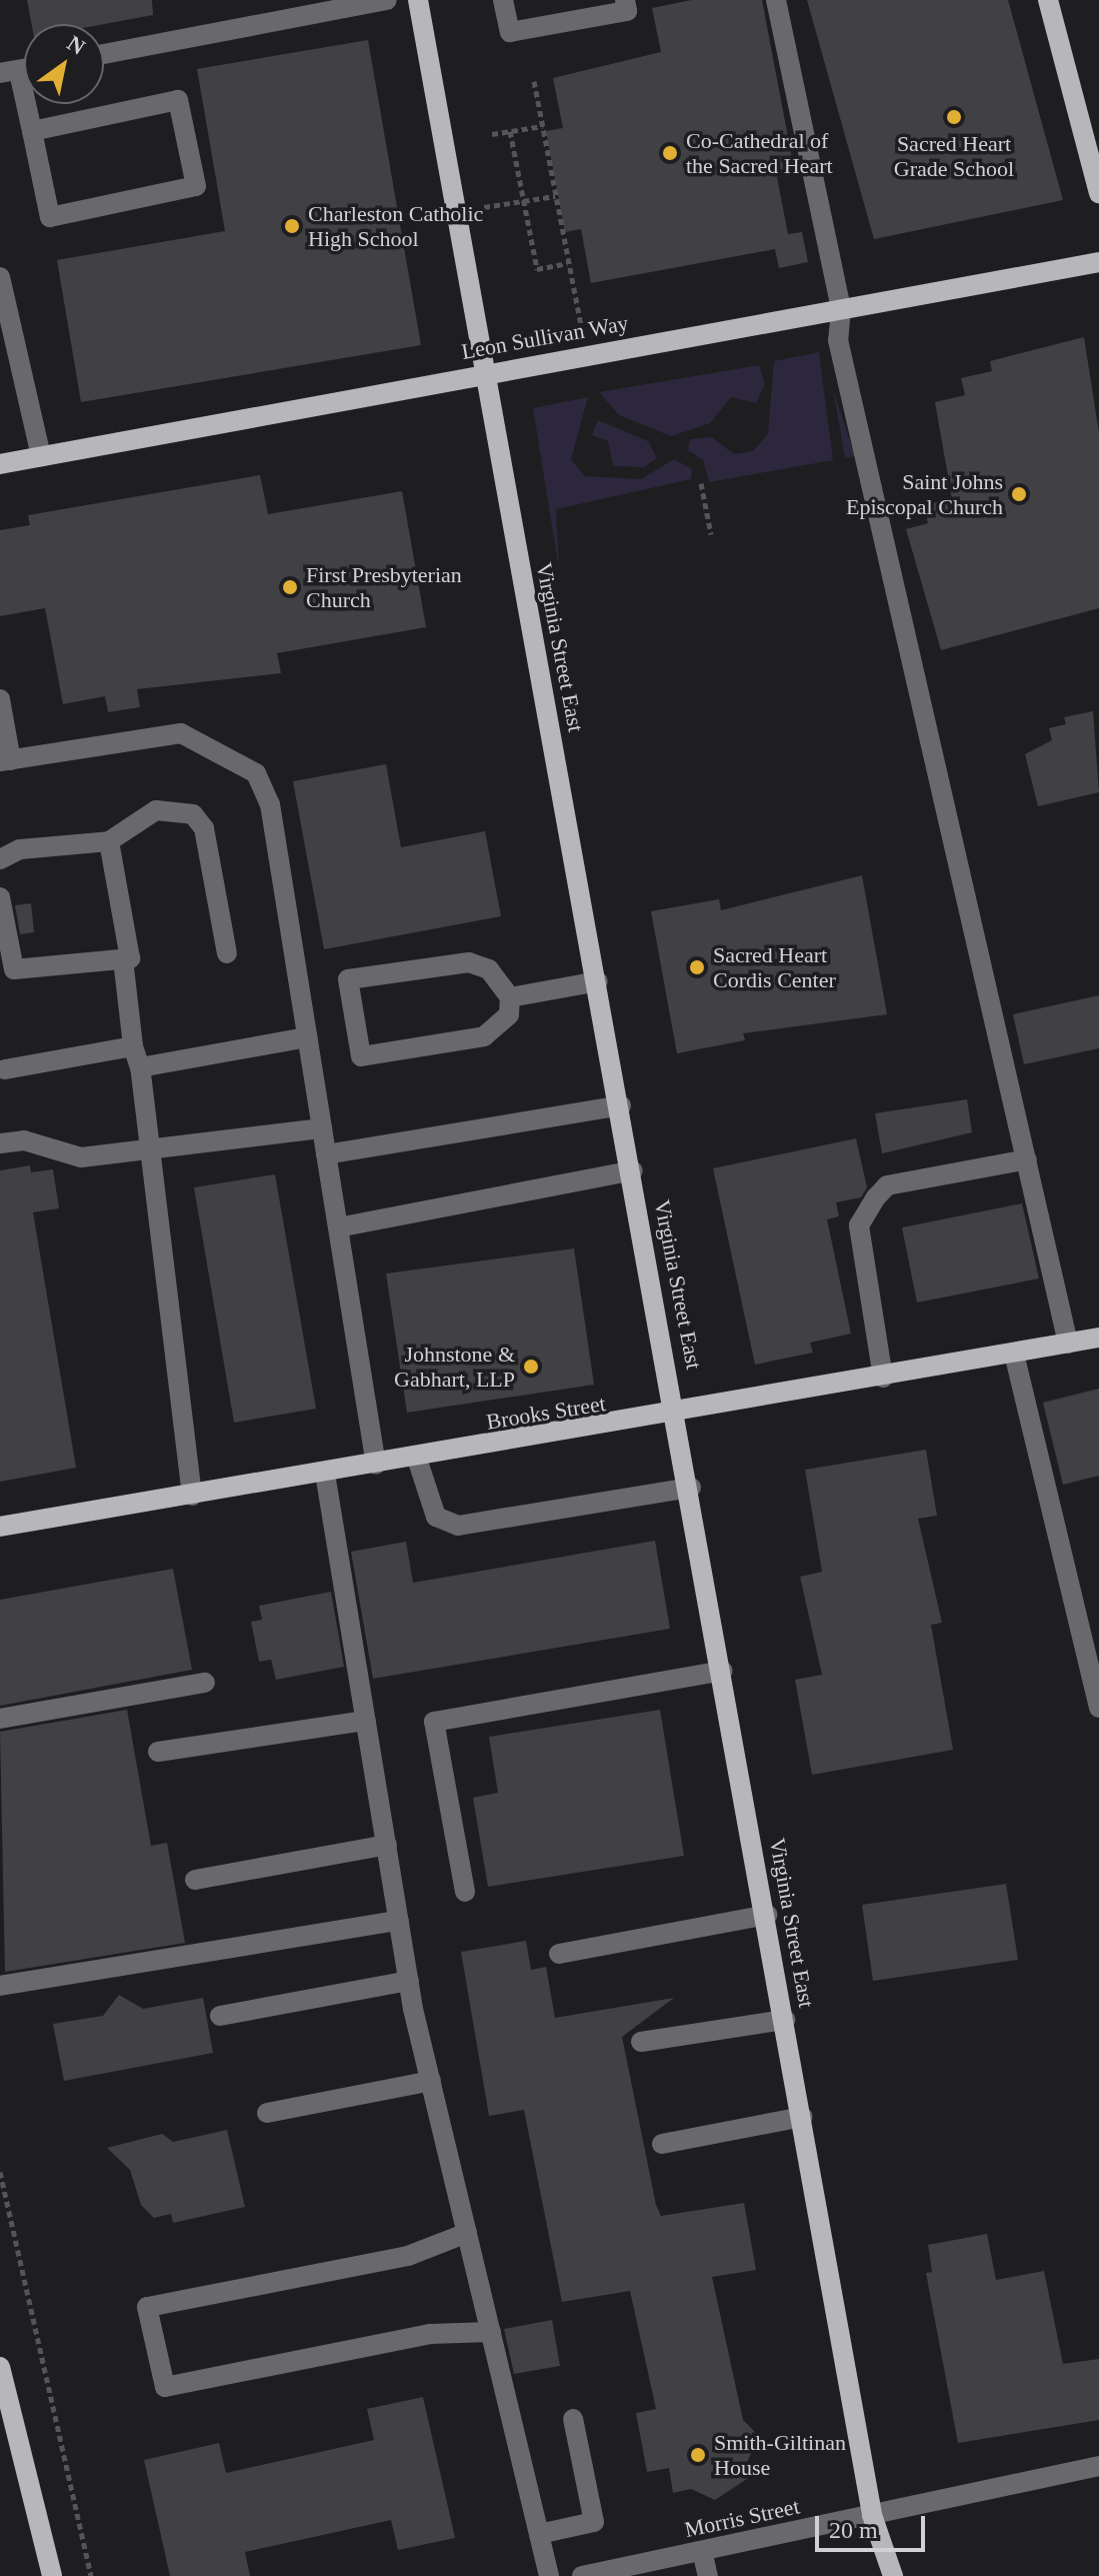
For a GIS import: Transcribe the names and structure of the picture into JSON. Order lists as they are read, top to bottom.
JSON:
{
  "streets": {
    "main road": ["Leon Sullivan Way", "Virginia Street East", "Brooks Street"],
    "street": ["Morris Street"]
  },
  "crossings": [
    ["Leon Sullivan Way", "Virginia Street East"],
    ["Virginia Street East", "Brooks Street"],
    ["Virginia Street East", "Morris Street"]
  ],
  "places": [
    "Sacred Heart Grade School",
    "Co-Cathedral of the Sacred Heart",
    "Charleston Catholic High School",
    "Saint Johns Episcopal Church",
    "First Presbyterian Church",
    "Sacred Heart Cordis Center",
    "Johnstone & Gabhart, LLP",
    "Smith-Giltinan House"
  ],
  "scale_bar": "20 m",
  "north": "top right"
}
